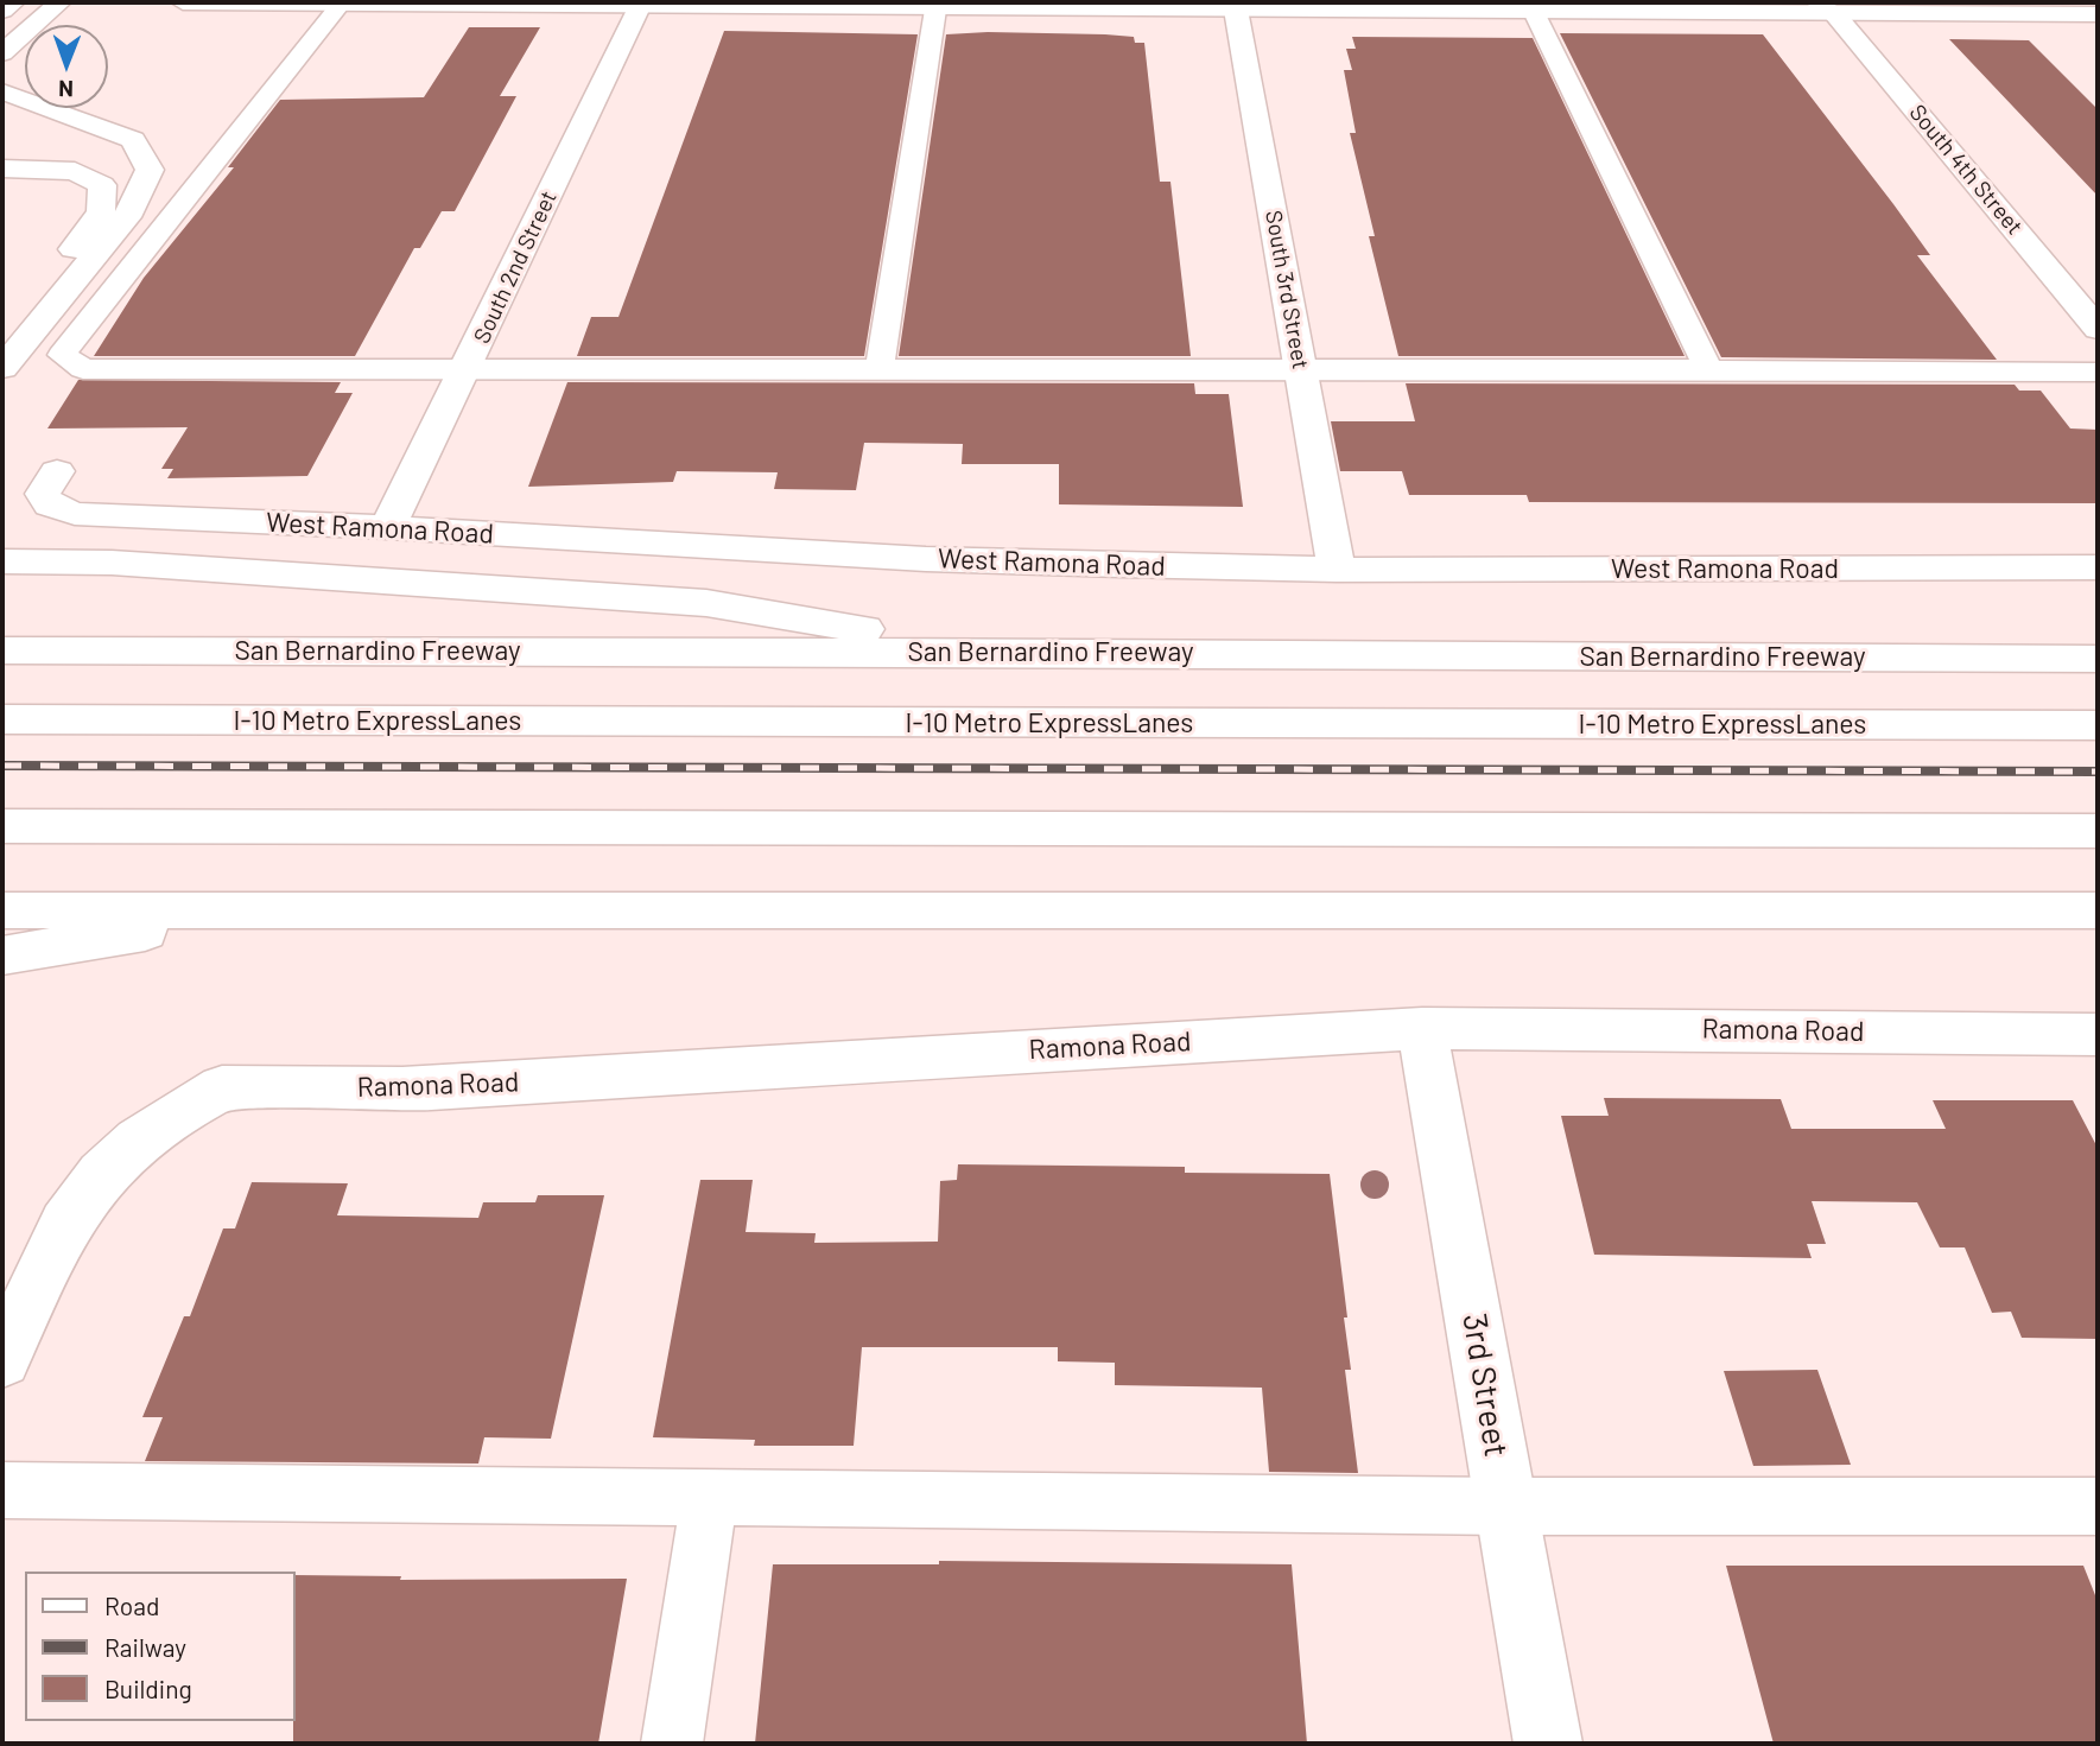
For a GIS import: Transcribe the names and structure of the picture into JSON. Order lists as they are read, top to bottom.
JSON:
{
  "streets": {
    "main road": [
      "South 4th Street",
      "South 2nd Street",
      "South 3rd Street",
      "West Ramona Road",
      "San Bernardino Freeway",
      "I-10 Metro ExpressLanes",
      "Ramona Road",
      "3rd Street"
    ]
  },
  "crossings": [
    ["South 2nd Street", "West Ramona Road"],
    ["South 3rd Street", "West Ramona Road"],
    ["Ramona Road", "3rd Street"]
  ],
  "legend": ["Road", "Railway", "Building"],
  "north": "bottom"
}
